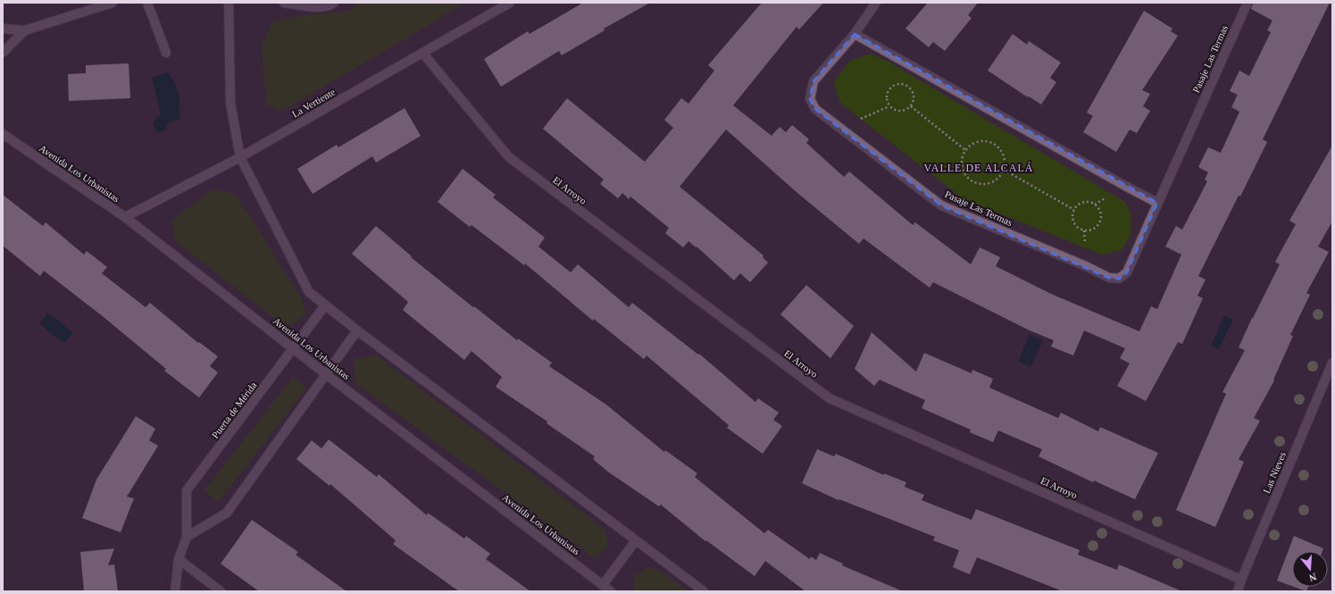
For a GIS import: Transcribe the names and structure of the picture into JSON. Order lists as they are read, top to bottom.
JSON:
{
  "streets": {
    "street": [
      "Pasaje Las Termas",
      "La Vertiente",
      "Avenida Los Urbanistas",
      "El Arroyo",
      "Puerta de Mérida",
      "Las Nieves"
    ]
  },
  "crossings": [
    ["La Vertiente", "Avenida Los Urbanistas"],
    ["La Vertiente", "El Arroyo"],
    ["Avenida Los Urbanistas", "Puerta de Mérida"],
    ["El Arroyo", "Las Nieves"]
  ],
  "districts": ["VALLE DE ALCALÁ"],
  "north": "bottom"
}
